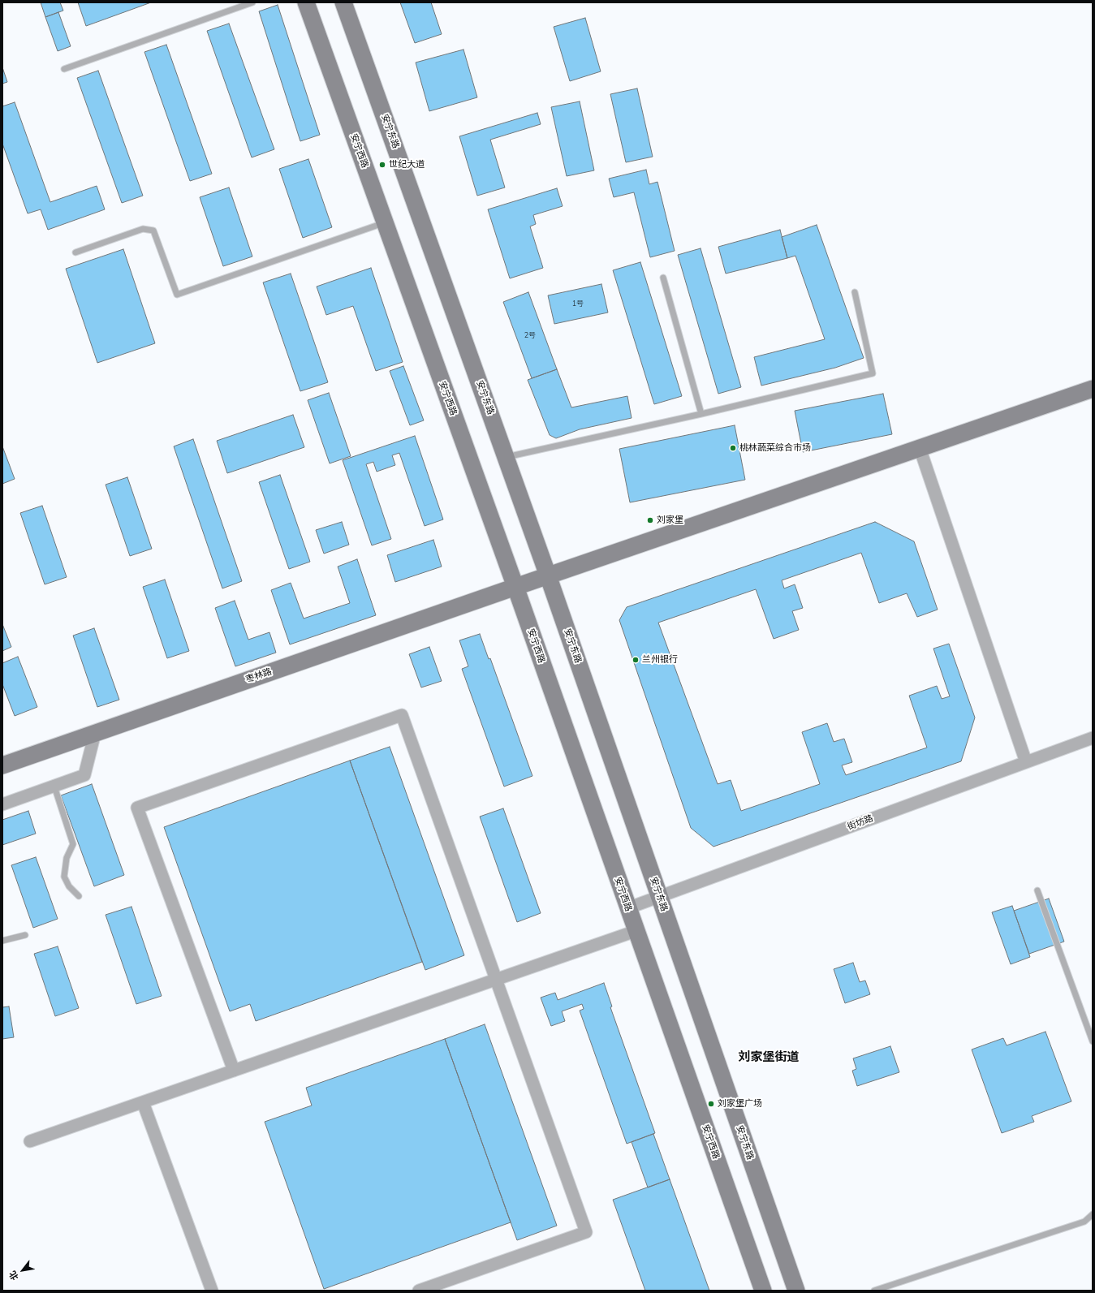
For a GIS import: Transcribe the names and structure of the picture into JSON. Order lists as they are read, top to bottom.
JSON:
{
  "streets": {
    "main road": ["安宁东路", "安宁西路", "枣林路"],
    "street": ["街坊路"]
  },
  "crossings": [
    ["安宁东路", "枣林路"],
    ["安宁东路", "街坊路"],
    ["安宁西路", "枣林路"],
    ["安宁西路", "街坊路"]
  ],
  "districts": ["刘家堡街道"],
  "places": [
    "世纪大道",
    "桃林蔬菜综合市场",
    "刘家堡",
    "兰州银行",
    "刘家堡广场"
  ],
  "house_numbers": ["1号", "2号"],
  "north": "bottom left"
}
